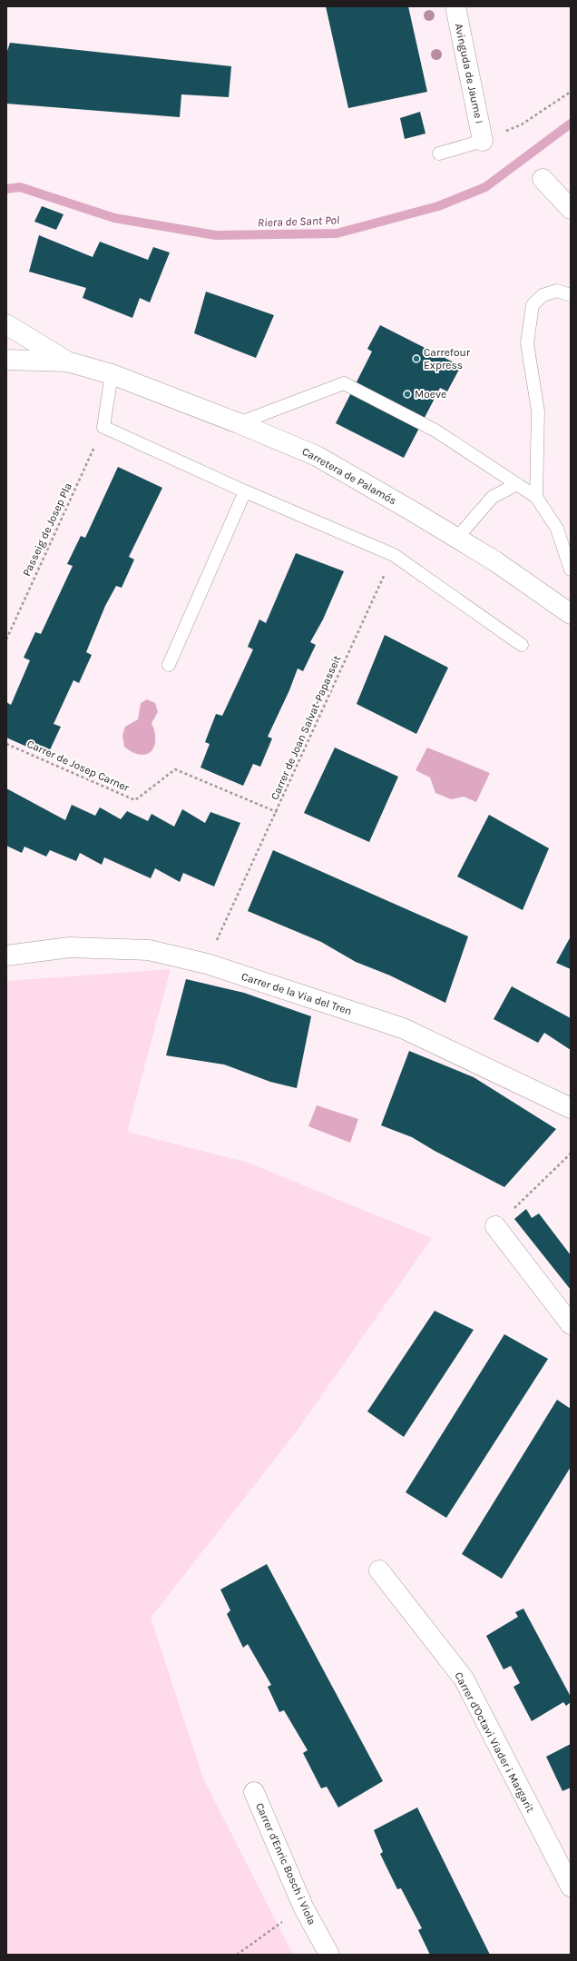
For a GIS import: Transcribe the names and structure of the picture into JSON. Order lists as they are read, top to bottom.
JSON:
{
  "streets": {
    "street": [
      "Avinguda de Jaume I",
      "Carretera de Palamós",
      "Carrer de la Via del Tren",
      "Carrer d'Octavi Viader i Margarit",
      "Carrer d'Enric Bosch i Viola"
    ],
    "path": ["Passeig de Josep Pla", "Carrer de Joan Salvat-Papasseit", "Carrer de Josep Carner"]
  },
  "crossings": [
    ["Carrer de Joan Salvat-Papasseit", "Carrer de Josep Carner"]
  ],
  "water": ["Riera de Sant Pol"],
  "places": ["Carrefour Express", "Moeve"]
}
